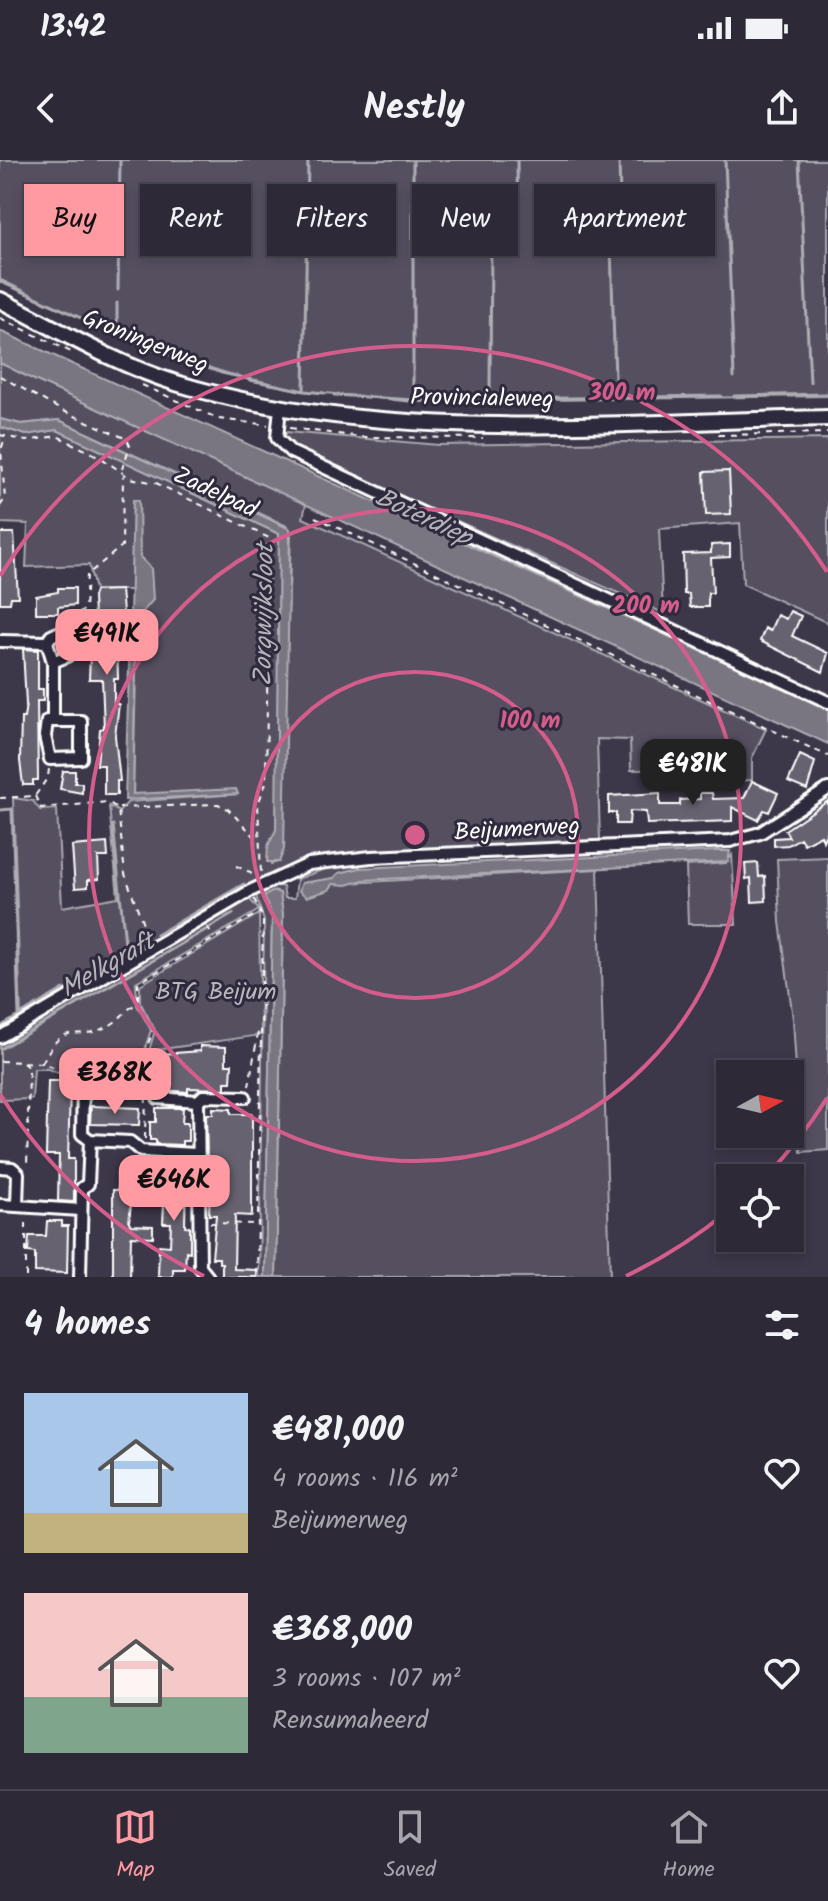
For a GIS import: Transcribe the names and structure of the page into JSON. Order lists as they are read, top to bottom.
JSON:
{
  "streets": {
    "main road": ["Groningerweg", "Provincialeweg"],
    "street": ["Beijumerweg"],
    "path": ["Zadelpad"]
  },
  "crossings": [
    ["Groningerweg", "Provincialeweg"],
    ["Zadelpad", "Beijumerweg"]
  ],
  "water": ["Boterdiep", "Zorgwijksloot", "Melkgraft"],
  "parks": ["BTG Beijum"],
  "north": "right",
  "page": {
    "status": "13:42",
    "header": "Nestly",
    "chip": [
      "Buy",
      "Rent",
      "Filters",
      "New",
      "Apartment"
    ],
    "price": [
      "€491K",
      "€481K",
      "€368K",
      "€646K"
    ],
    "heading": "4 homes",
    "list": [
      {
        "name": "€481,000",
        "note": "4 rooms · 116 m² · Beijumerweg"
      },
      {
        "name": "€368,000",
        "note": "3 rooms · 107 m² · Rensumaheerd"
      }
    ],
    "tabs": ["Map", "Saved", "Home"]
  },
  "rings": ["300 m", "200 m", "100 m"]
}
